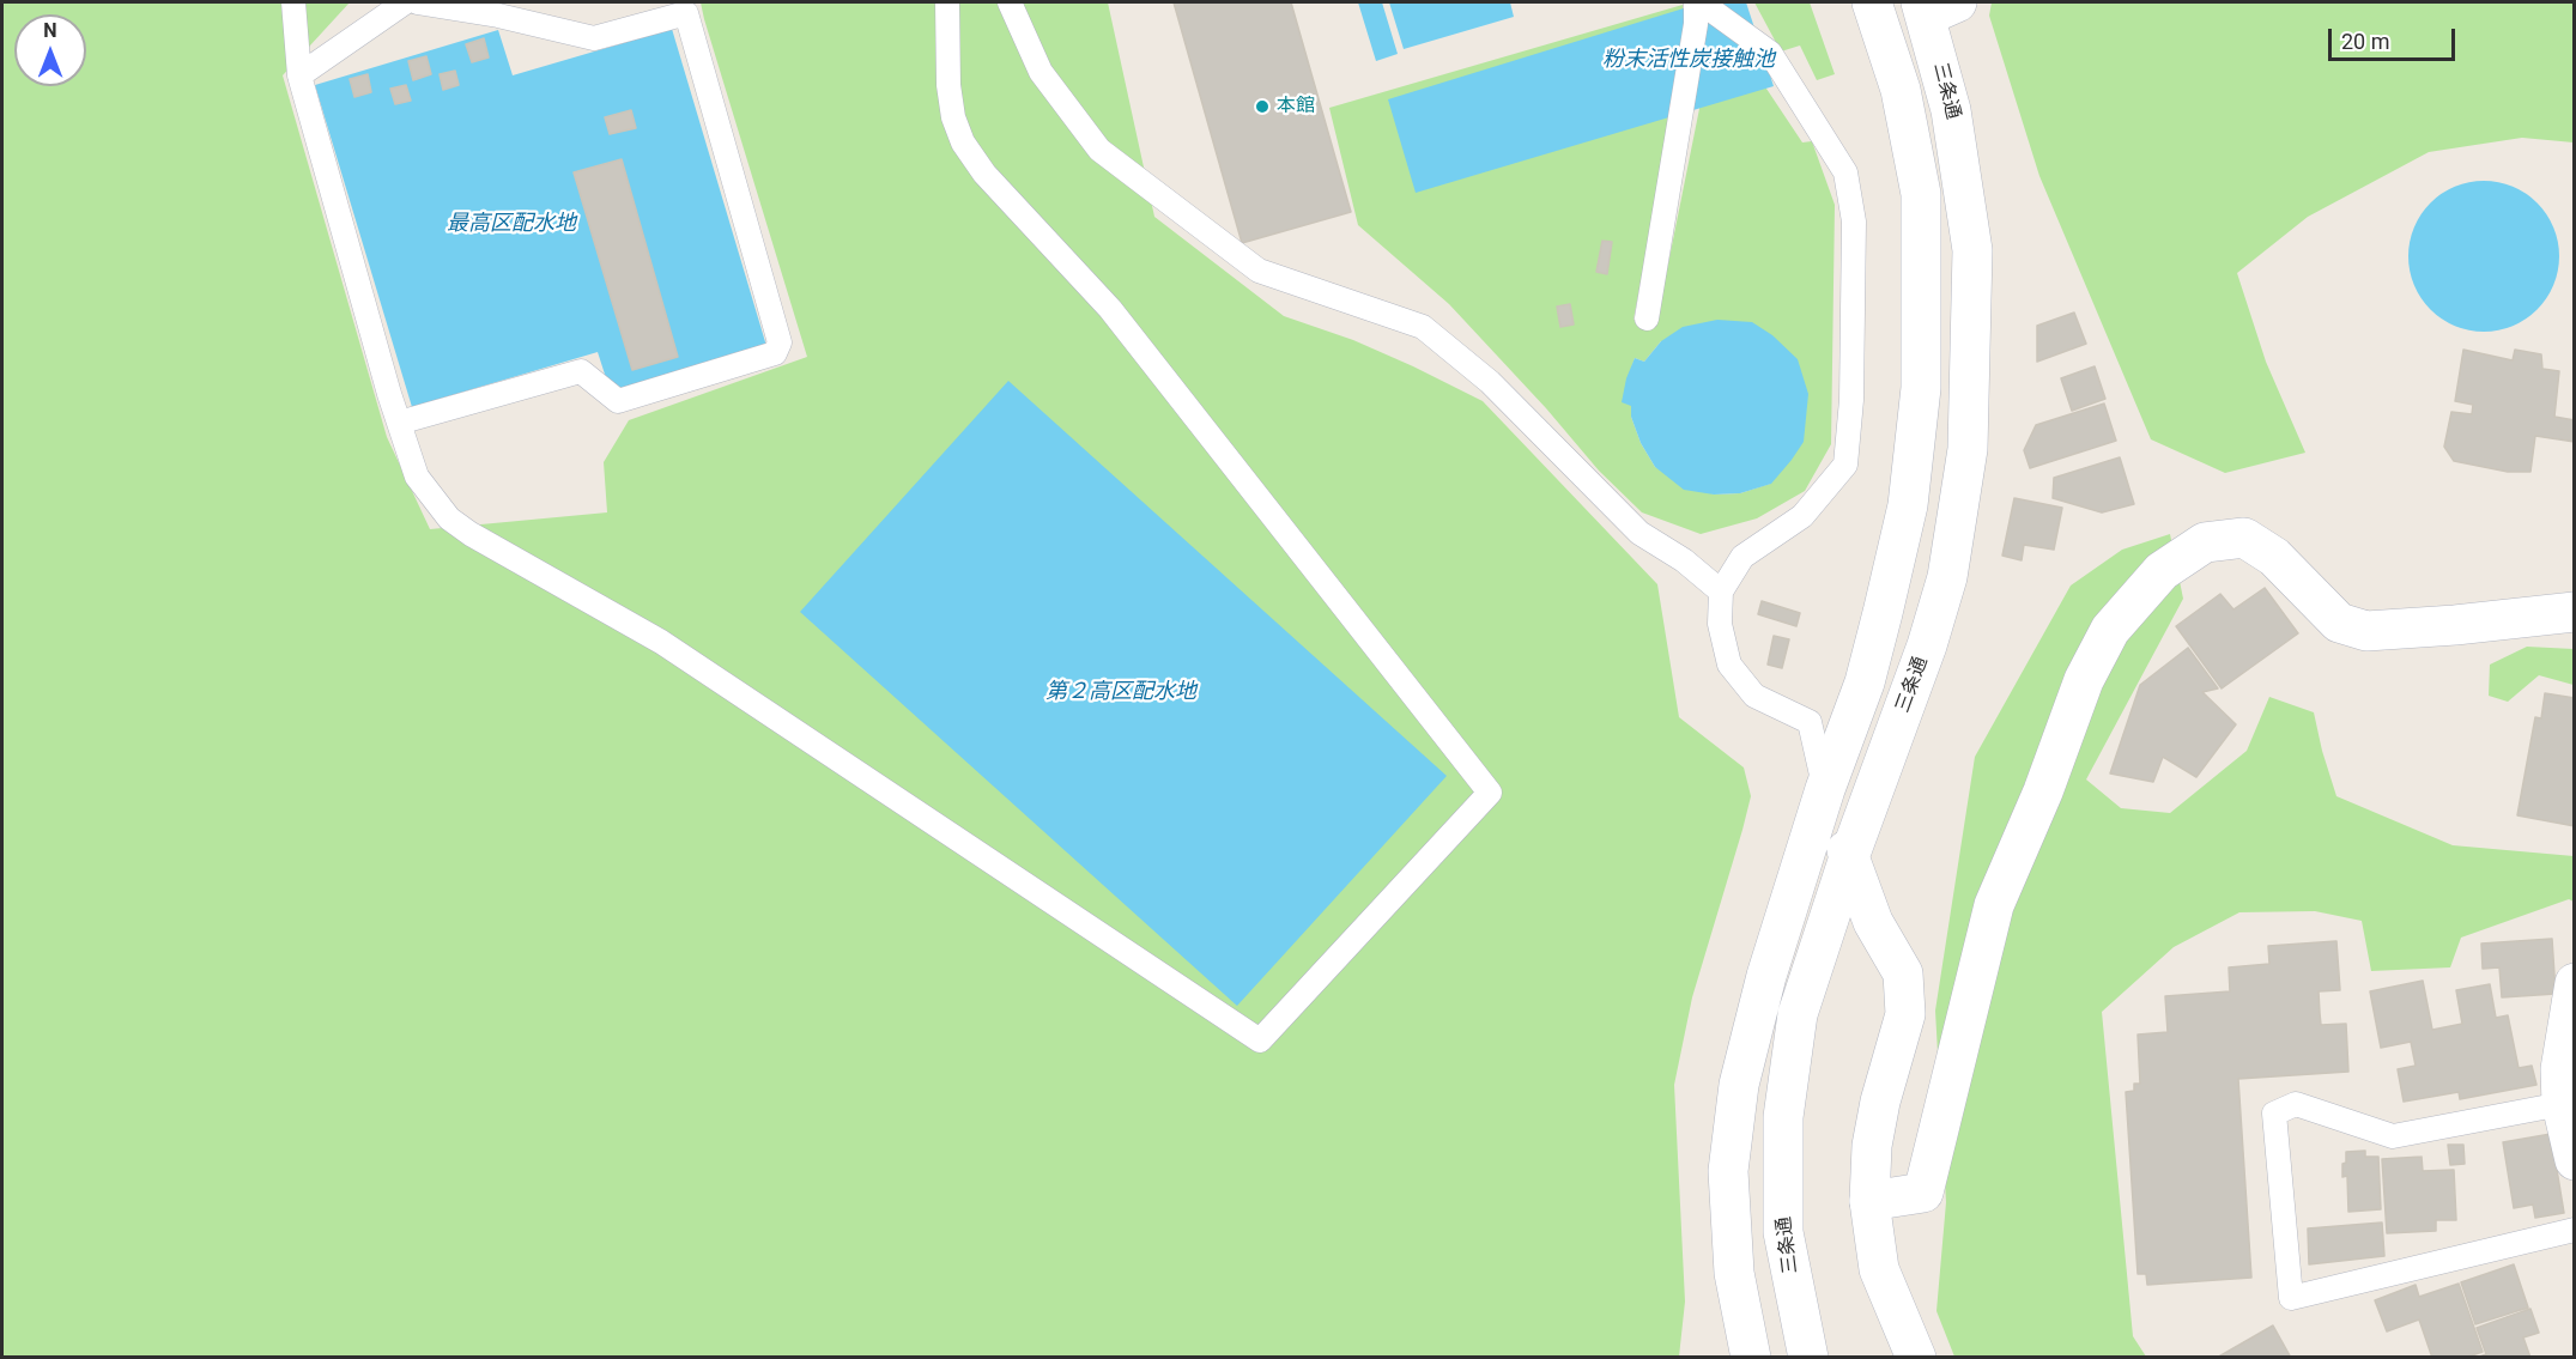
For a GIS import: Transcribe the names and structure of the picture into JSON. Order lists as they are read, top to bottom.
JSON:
{
  "streets": {
    "main road": ["三条通"]
  },
  "water": ["粉末活性炭接触池", "最高区配水地", "第２高区配水地"],
  "places": ["本館"],
  "scale_bar": "20 m",
  "north": "top"
}
